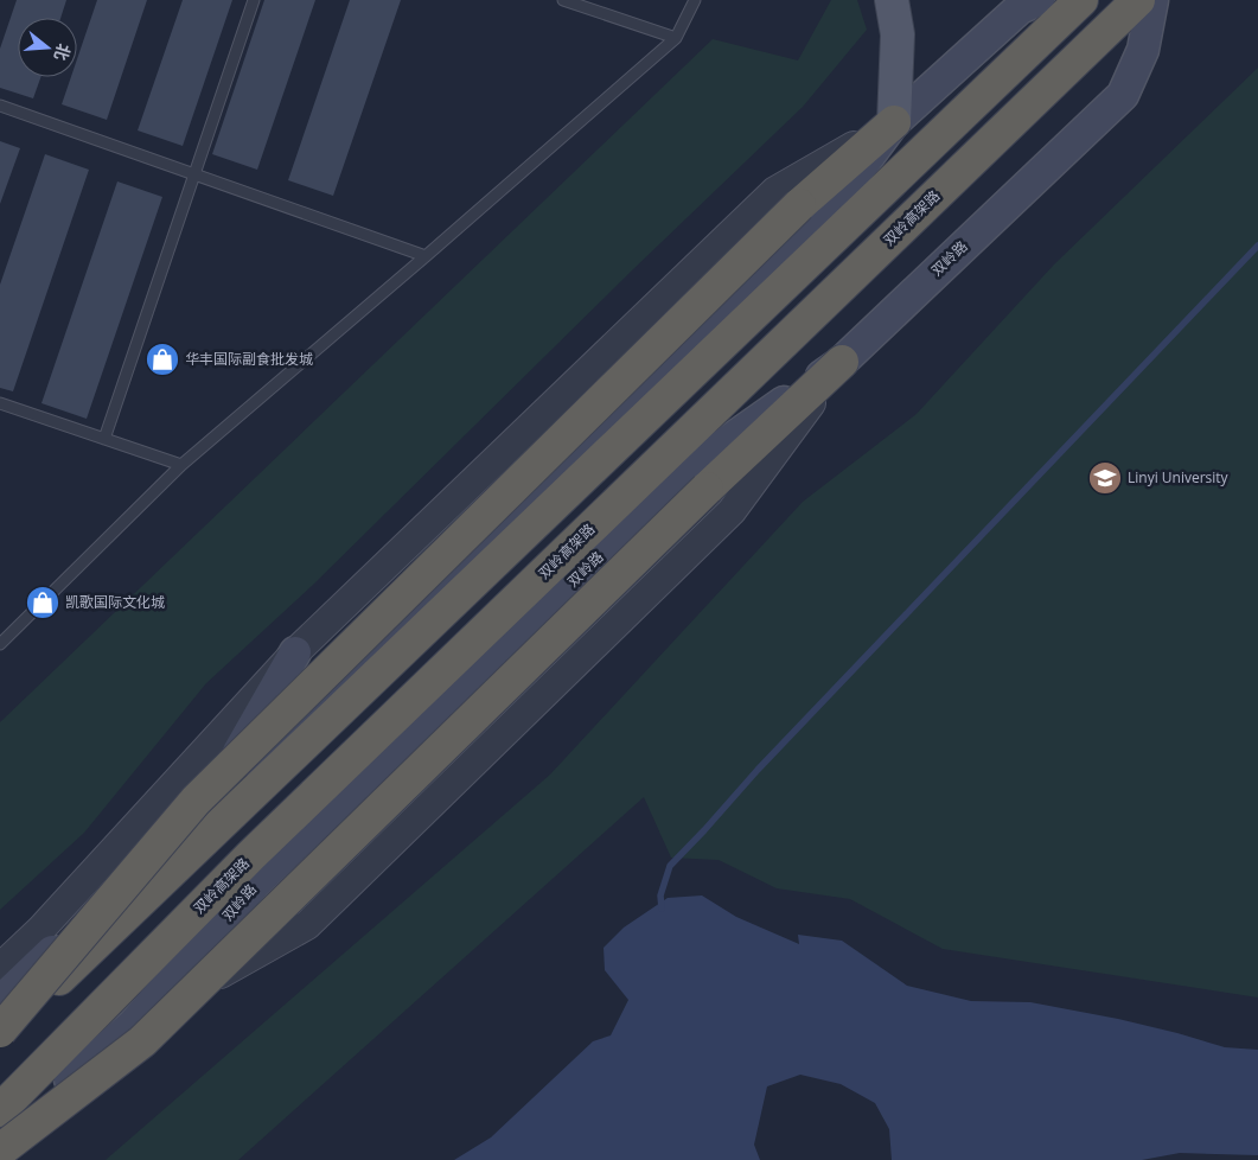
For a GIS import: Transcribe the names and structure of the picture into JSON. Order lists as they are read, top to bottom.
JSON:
{
  "streets": {
    "highway": ["双岭高架路"],
    "main road": ["双岭路"]
  },
  "places": {
    "shop": ["华丰国际副食批发城", "凯歌国际文化城"],
    "school or university": ["Linyi University"]
  },
  "north": "right"
}
